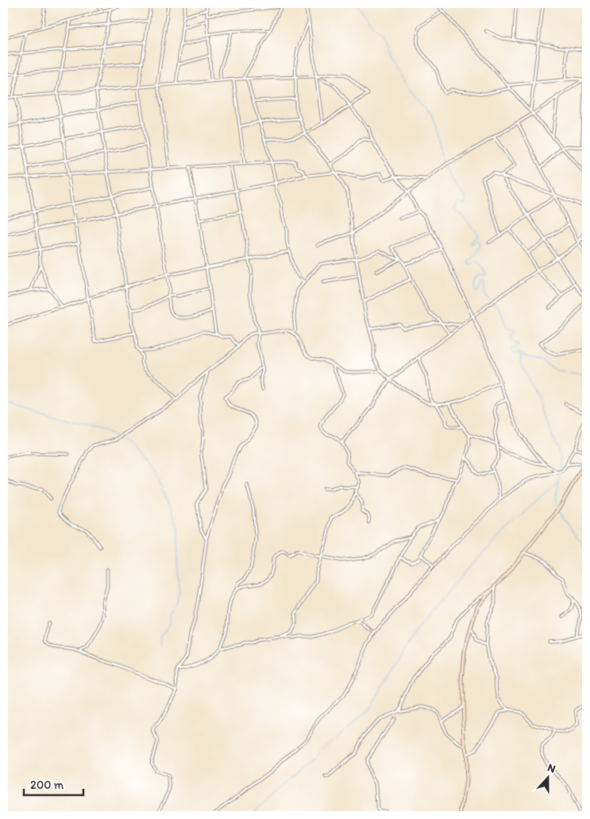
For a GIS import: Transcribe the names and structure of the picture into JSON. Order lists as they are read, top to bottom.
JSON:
{
  "scale_bar": "200 m",
  "north": "top"
}
